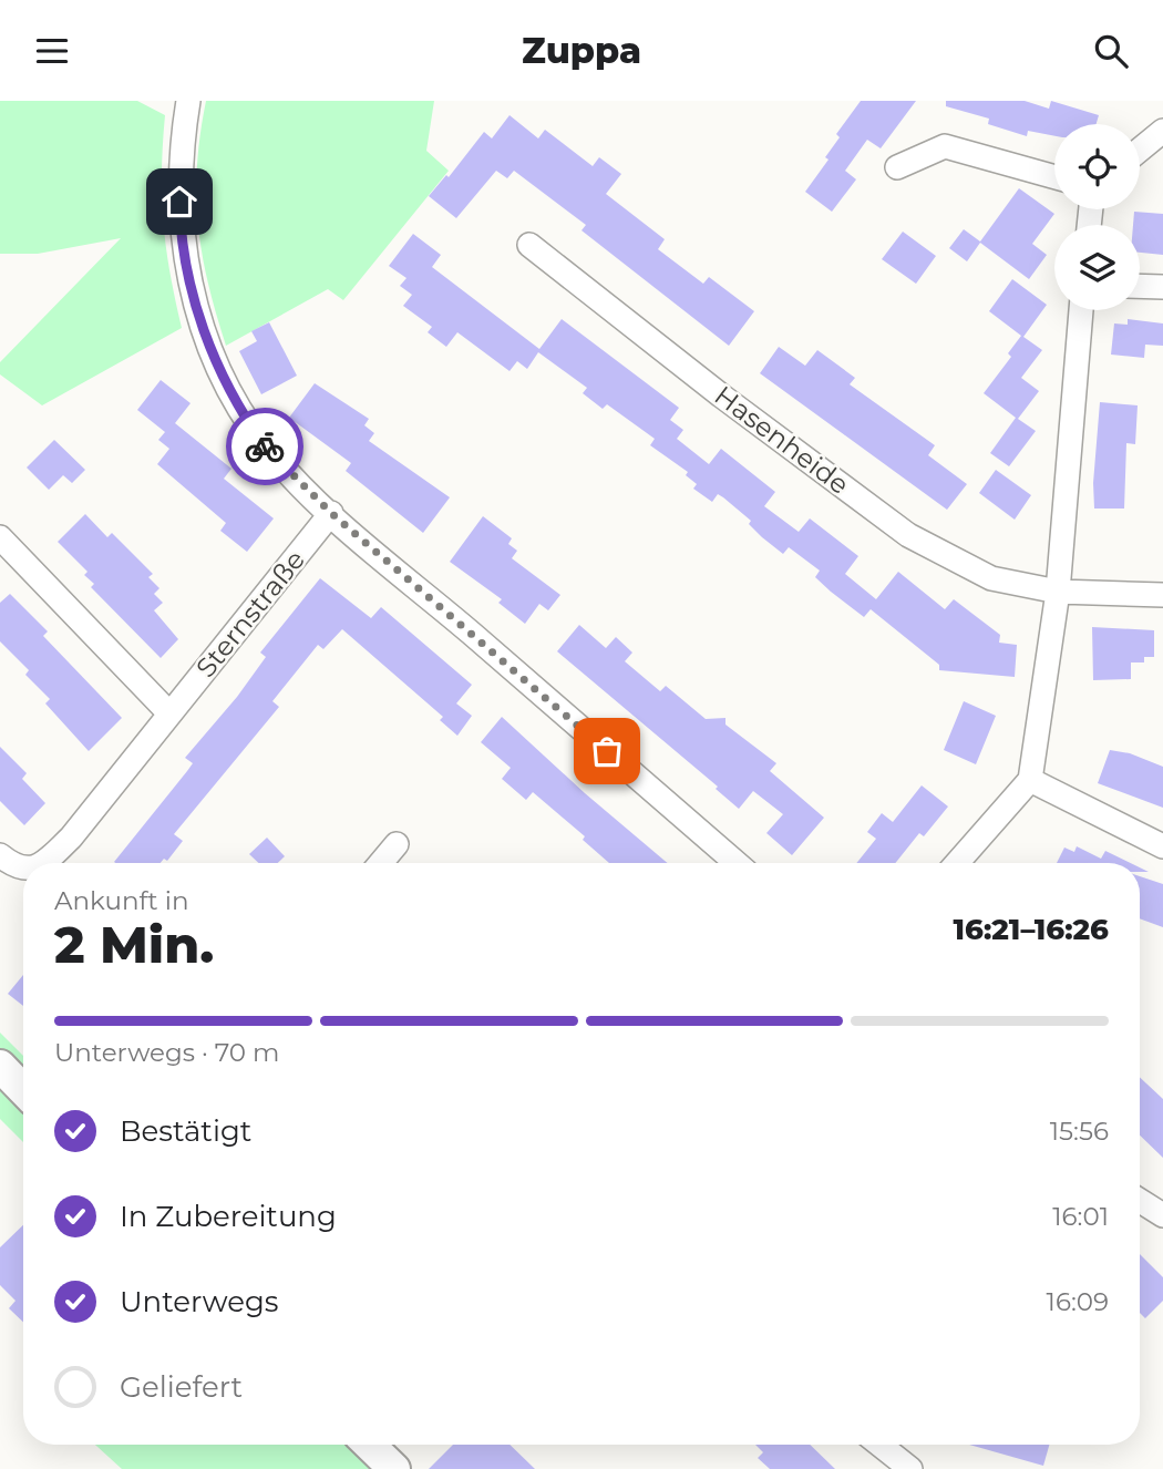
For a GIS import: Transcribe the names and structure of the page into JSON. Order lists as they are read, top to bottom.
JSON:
{
  "streets": {
    "street": ["Hasenheide", "Sternstraße"]
  },
  "page": {
    "header": "Zuppa",
    "heading": ["2 Min.", "Ankunft in", "16:21–16:26"],
    "bar": "Unterwegs · 70 m",
    "list": [
      ["Bestätigt", "15:56"],
      ["In Zubereitung", "16:01"],
      ["Unterwegs", "16:09"],
      "Geliefert"
    ]
  }
}
